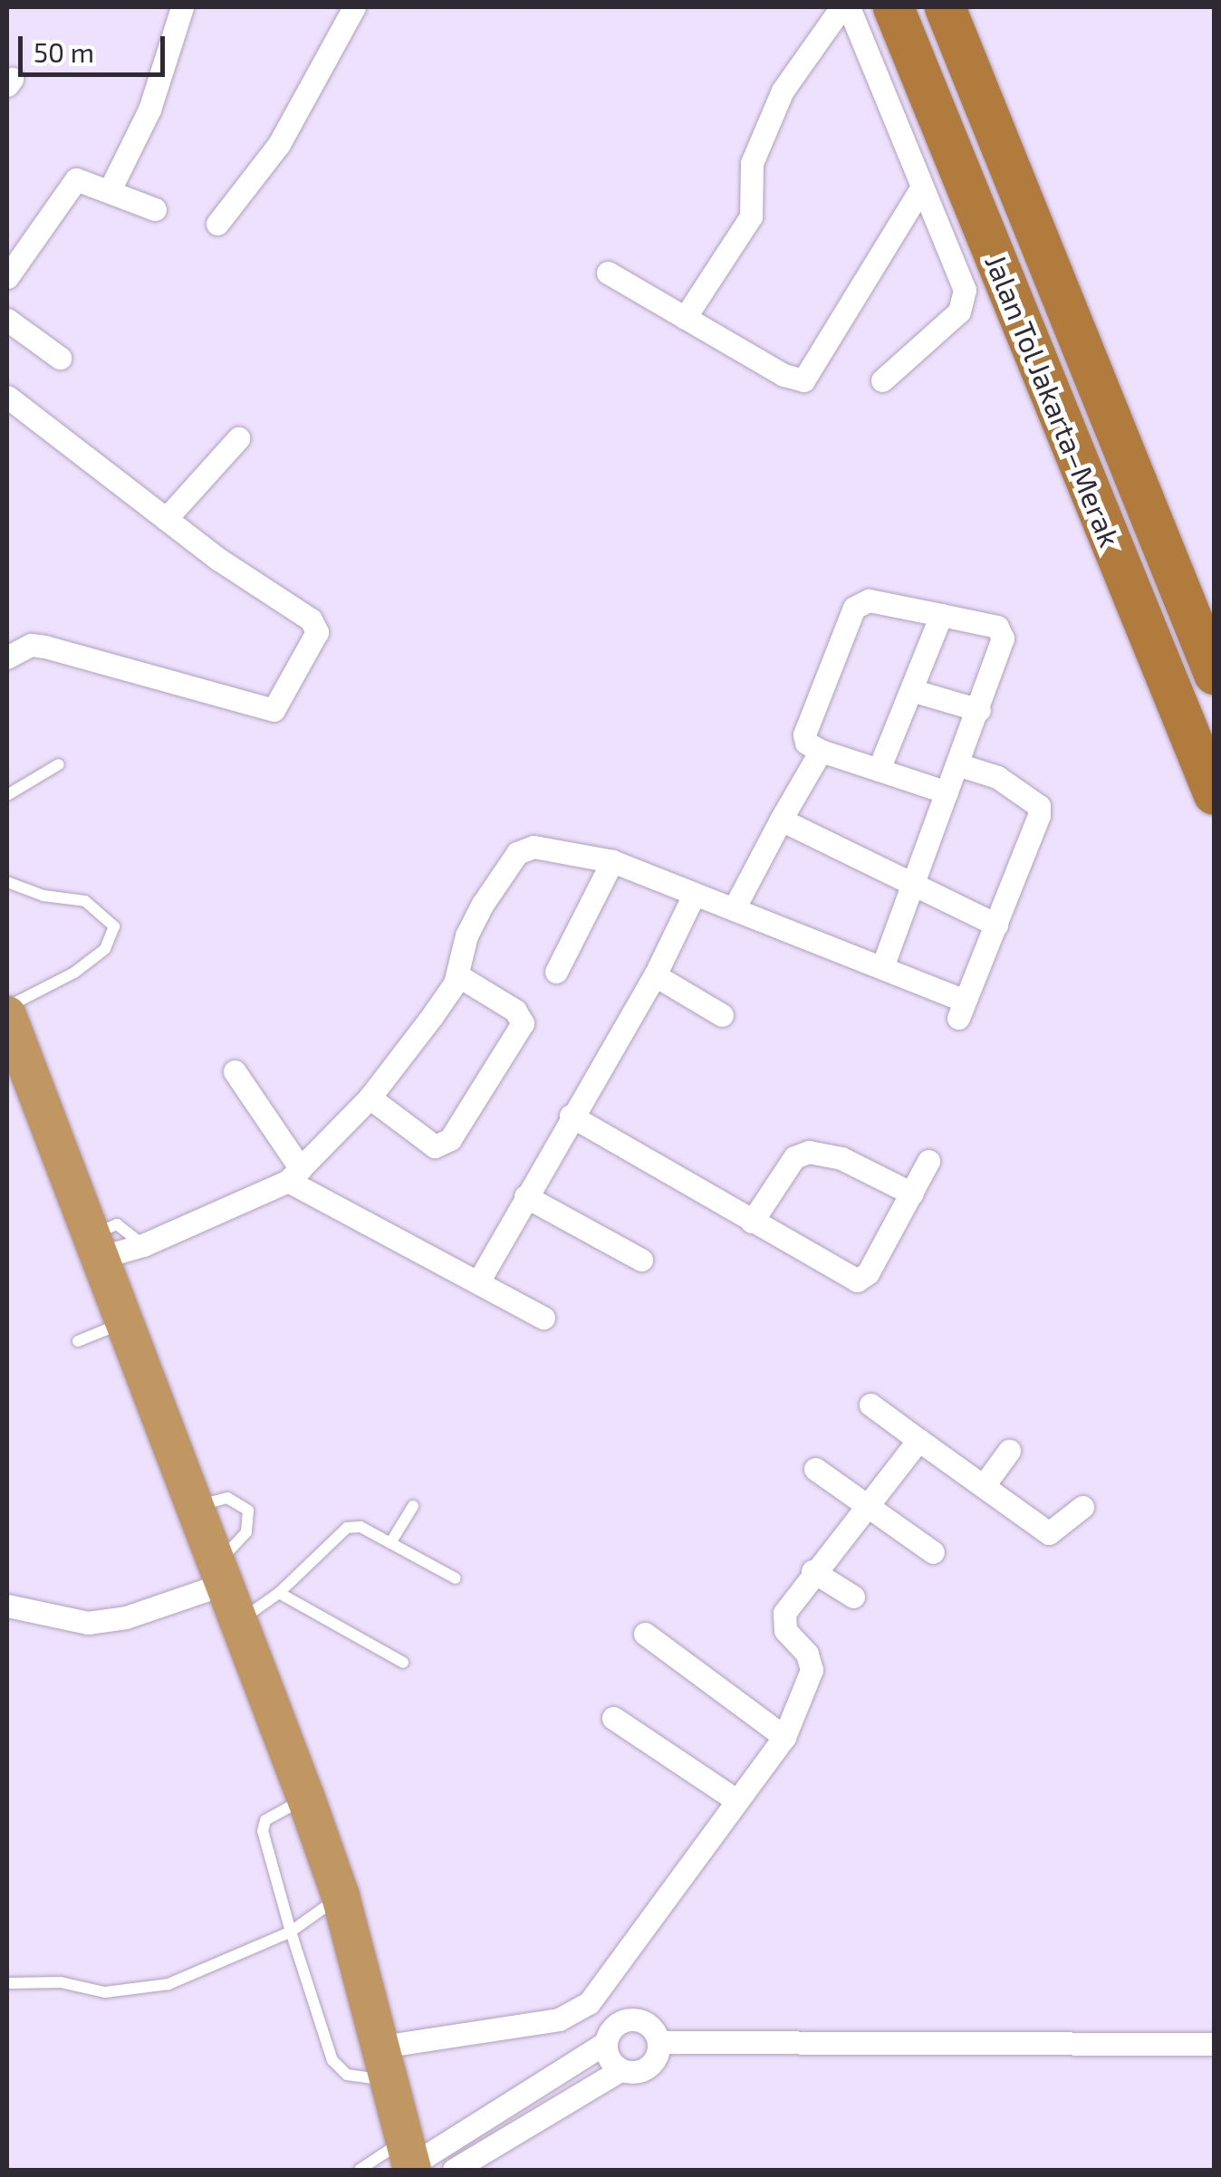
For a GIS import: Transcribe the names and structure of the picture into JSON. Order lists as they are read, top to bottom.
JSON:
{
  "streets": {
    "highway": ["Jalan Tol Jakarta–Merak"]
  },
  "scale_bar": "50 m"
}
